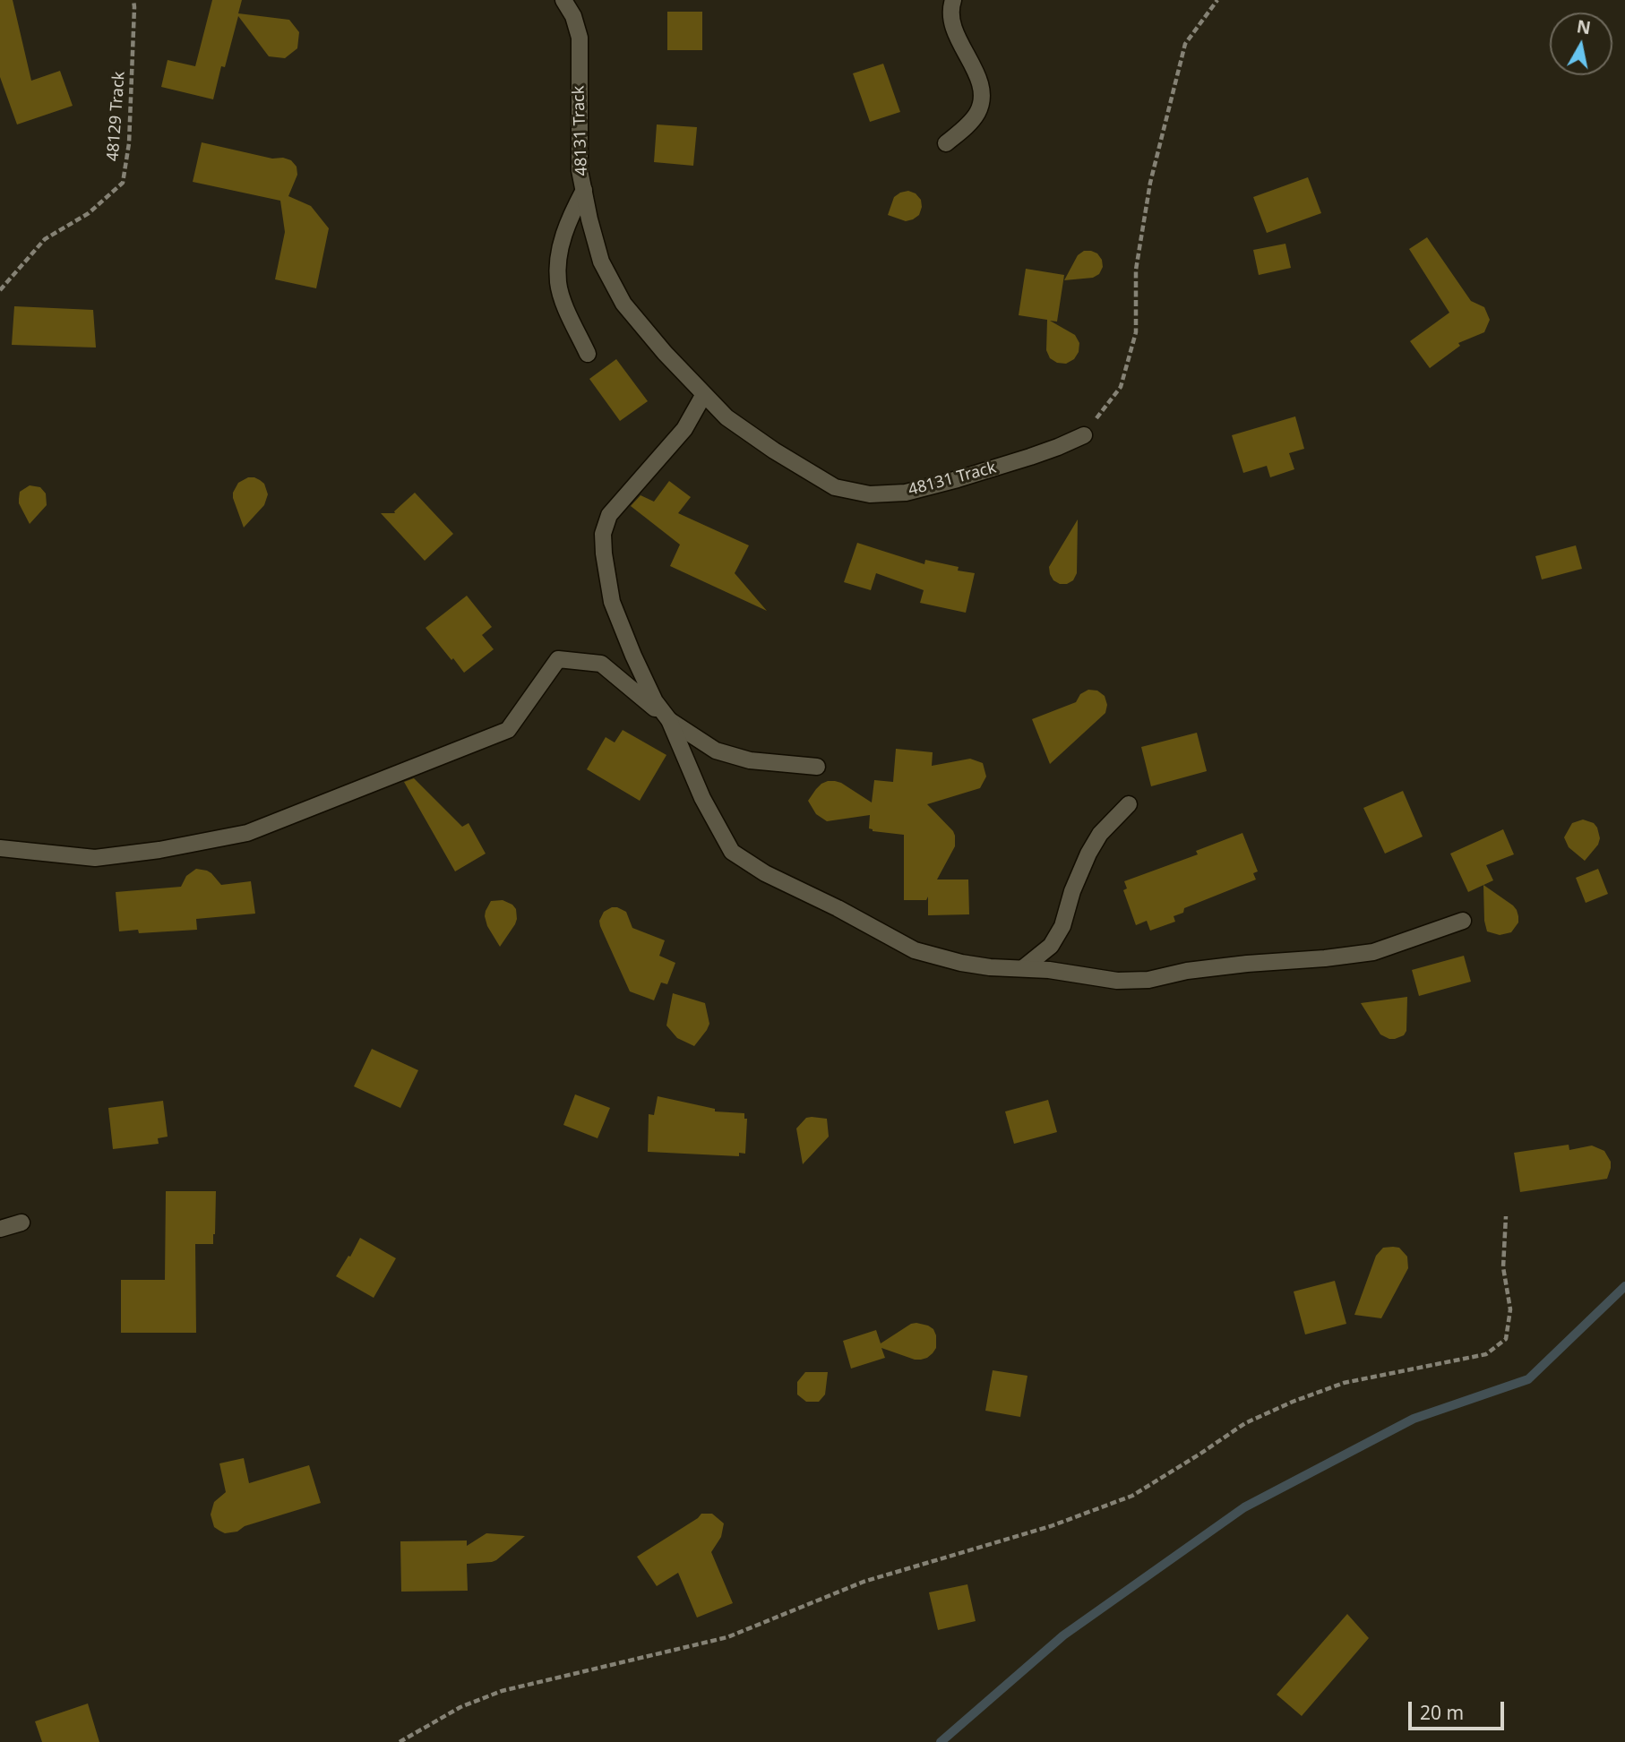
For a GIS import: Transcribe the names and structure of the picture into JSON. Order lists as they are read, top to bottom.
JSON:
{
  "streets": {
    "street": ["48131 Track"],
    "path": ["48129 Track"]
  },
  "scale_bar": "20 m",
  "north": "top"
}
